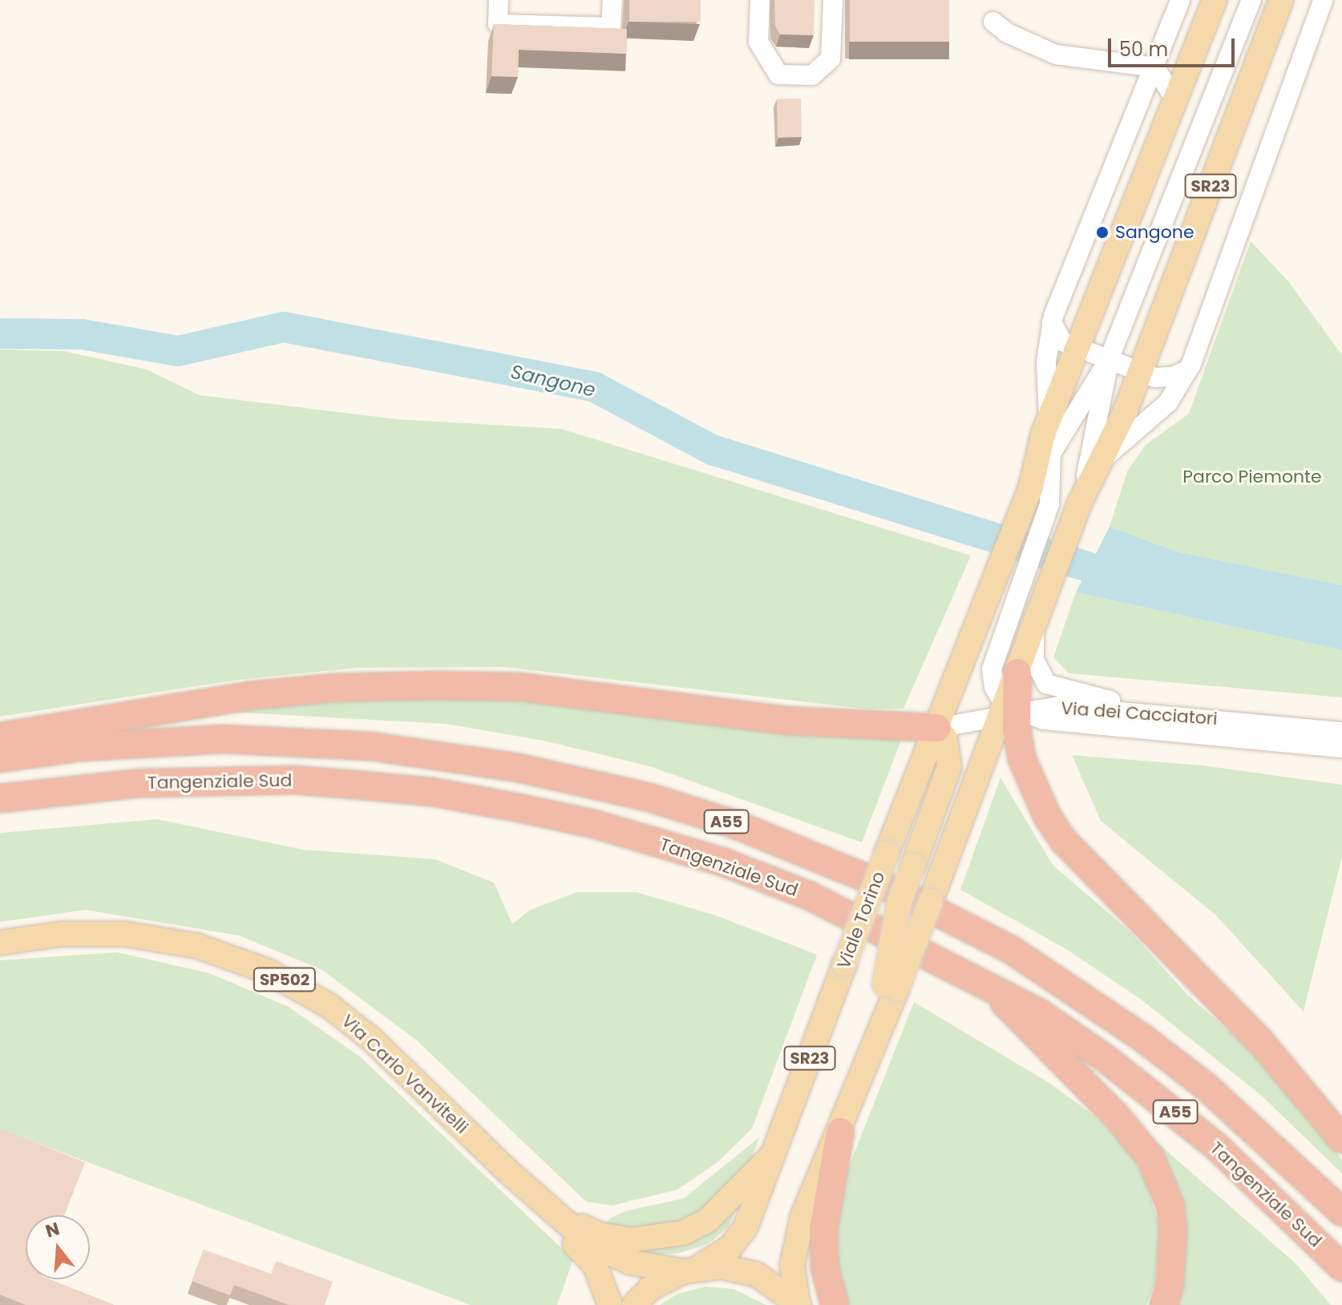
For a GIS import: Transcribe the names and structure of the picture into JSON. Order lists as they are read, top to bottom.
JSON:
{
  "streets": {
    "highway": ["Tangenziale Sud", "A55"],
    "main road": [
      "SR23",
      "Viale Torino",
      "SP502",
      "Via Carlo Vanvitelli"
    ],
    "street": ["Via dei Cacciatori"]
  },
  "crossings": [
    ["SR23", "Via dei Cacciatori"],
    ["SR23", "Viale Torino"],
    ["SR23", "Via Carlo Vanvitelli"],
    ["Via dei Cacciatori", "Viale Torino"],
    ["Viale Torino", "SP502"],
    ["Viale Torino", "Via Carlo Vanvitelli"],
    ["SP502", "Via Carlo Vanvitelli"]
  ],
  "water": ["Sangone"],
  "parks": ["Parco Piemonte"],
  "places": ["Sangone"],
  "scale_bar": "50 m",
  "north": "top"
}
